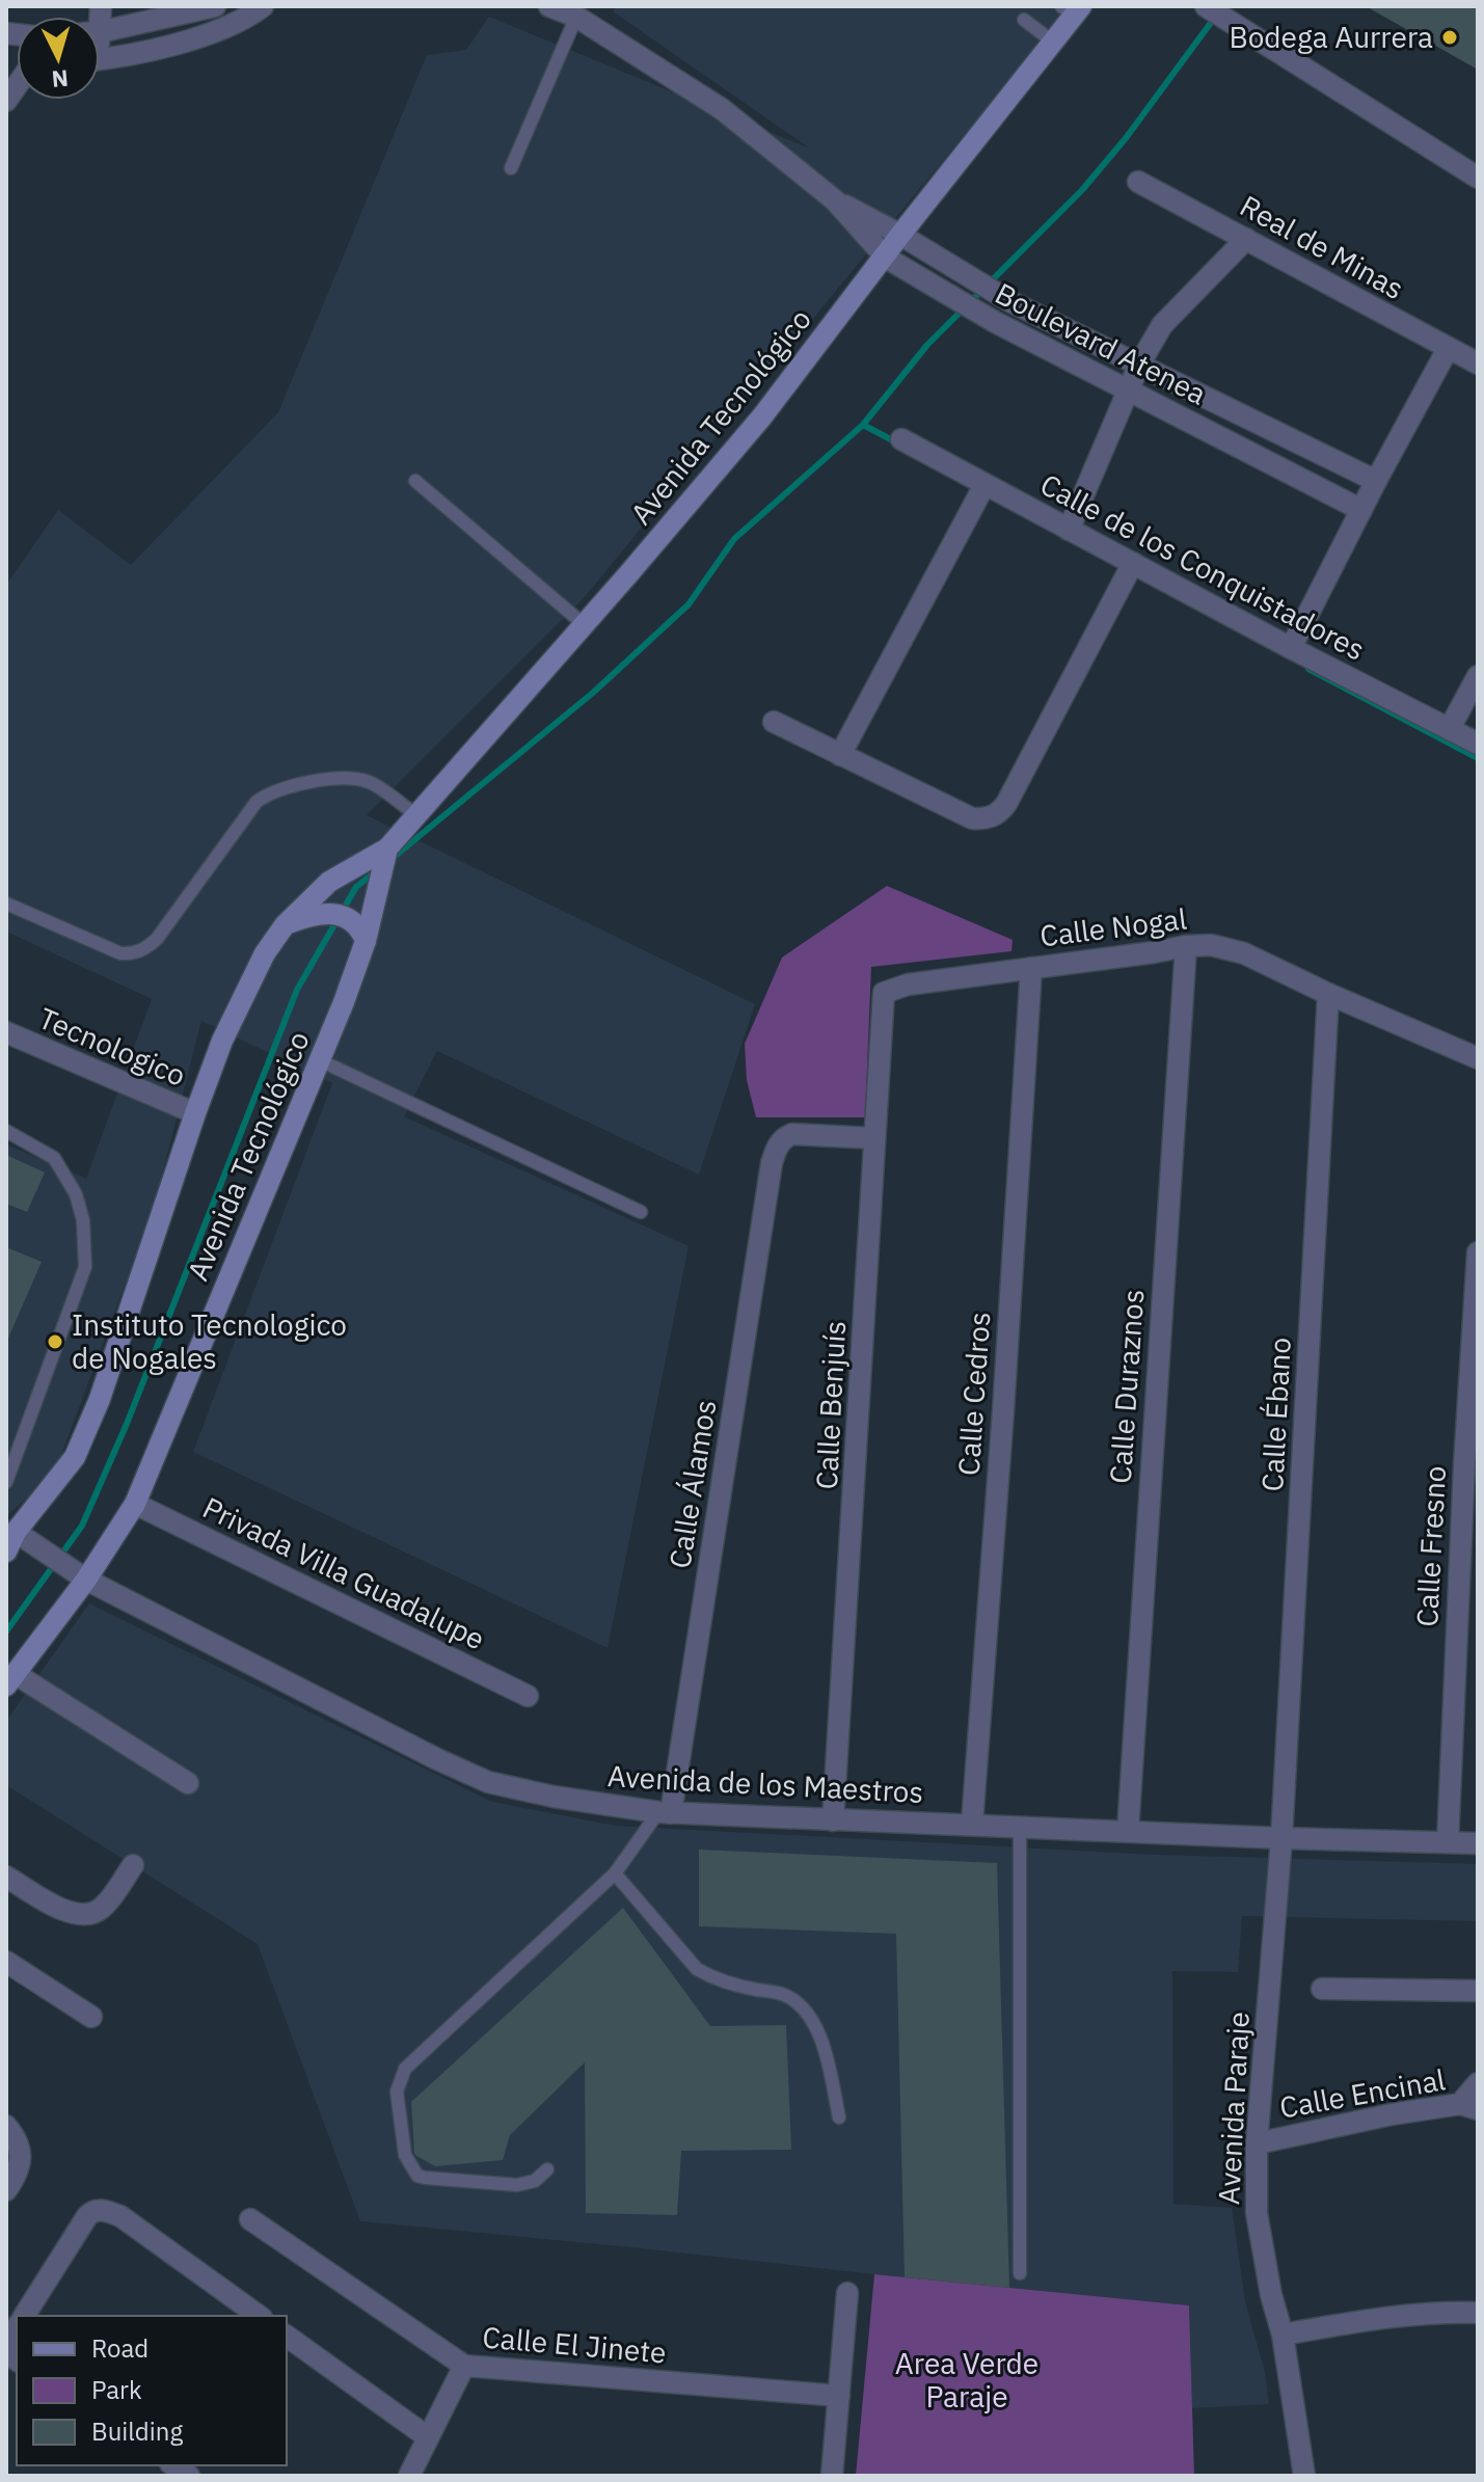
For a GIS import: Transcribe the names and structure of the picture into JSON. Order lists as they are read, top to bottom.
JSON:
{
  "streets": {
    "main road": ["Avenida Tecnológico"],
    "street": [
      "Real de Minas",
      "Boulevard Atenea",
      "Calle de los Conquistadores",
      "Calle Nogal",
      "Tecnologico",
      "Calle Duraznos",
      "Calle Cedros",
      "Calle Benjuís",
      "Calle Ébano",
      "Calle Álamos",
      "Calle Fresno",
      "Privada Villa Guadalupe",
      "Avenida de los Maestros",
      "Calle Encinal",
      "Avenida Paraje",
      "Calle El Jinete"
    ]
  },
  "crossings": [
    ["Boulevard Atenea", "Avenida Tecnológico"],
    ["Avenida Tecnológico", "Tecnologico"],
    ["Avenida Tecnológico", "Privada Villa Guadalupe"],
    ["Avenida Tecnológico", "Avenida de los Maestros"],
    ["Calle Nogal", "Calle Duraznos"],
    ["Calle Nogal", "Calle Cedros"],
    ["Calle Nogal", "Calle Benjuís"],
    ["Calle Nogal", "Calle Ébano"],
    ["Calle Duraznos", "Avenida de los Maestros"],
    ["Calle Cedros", "Avenida de los Maestros"],
    ["Calle Benjuís", "Calle Álamos"],
    ["Calle Benjuís", "Avenida de los Maestros"],
    ["Calle Ébano", "Avenida de los Maestros"],
    ["Calle Ébano", "Avenida Paraje"],
    ["Calle Álamos", "Avenida de los Maestros"],
    ["Calle Fresno", "Avenida de los Maestros"],
    ["Avenida de los Maestros", "Avenida Paraje"],
    ["Calle Encinal", "Avenida Paraje"]
  ],
  "parks": ["Area Verde Paraje"],
  "places": ["Bodega Aurrera", "Instituto Tecnologico de Nogales"],
  "legend": ["Road", "Park", "Building"],
  "north": "bottom"
}
